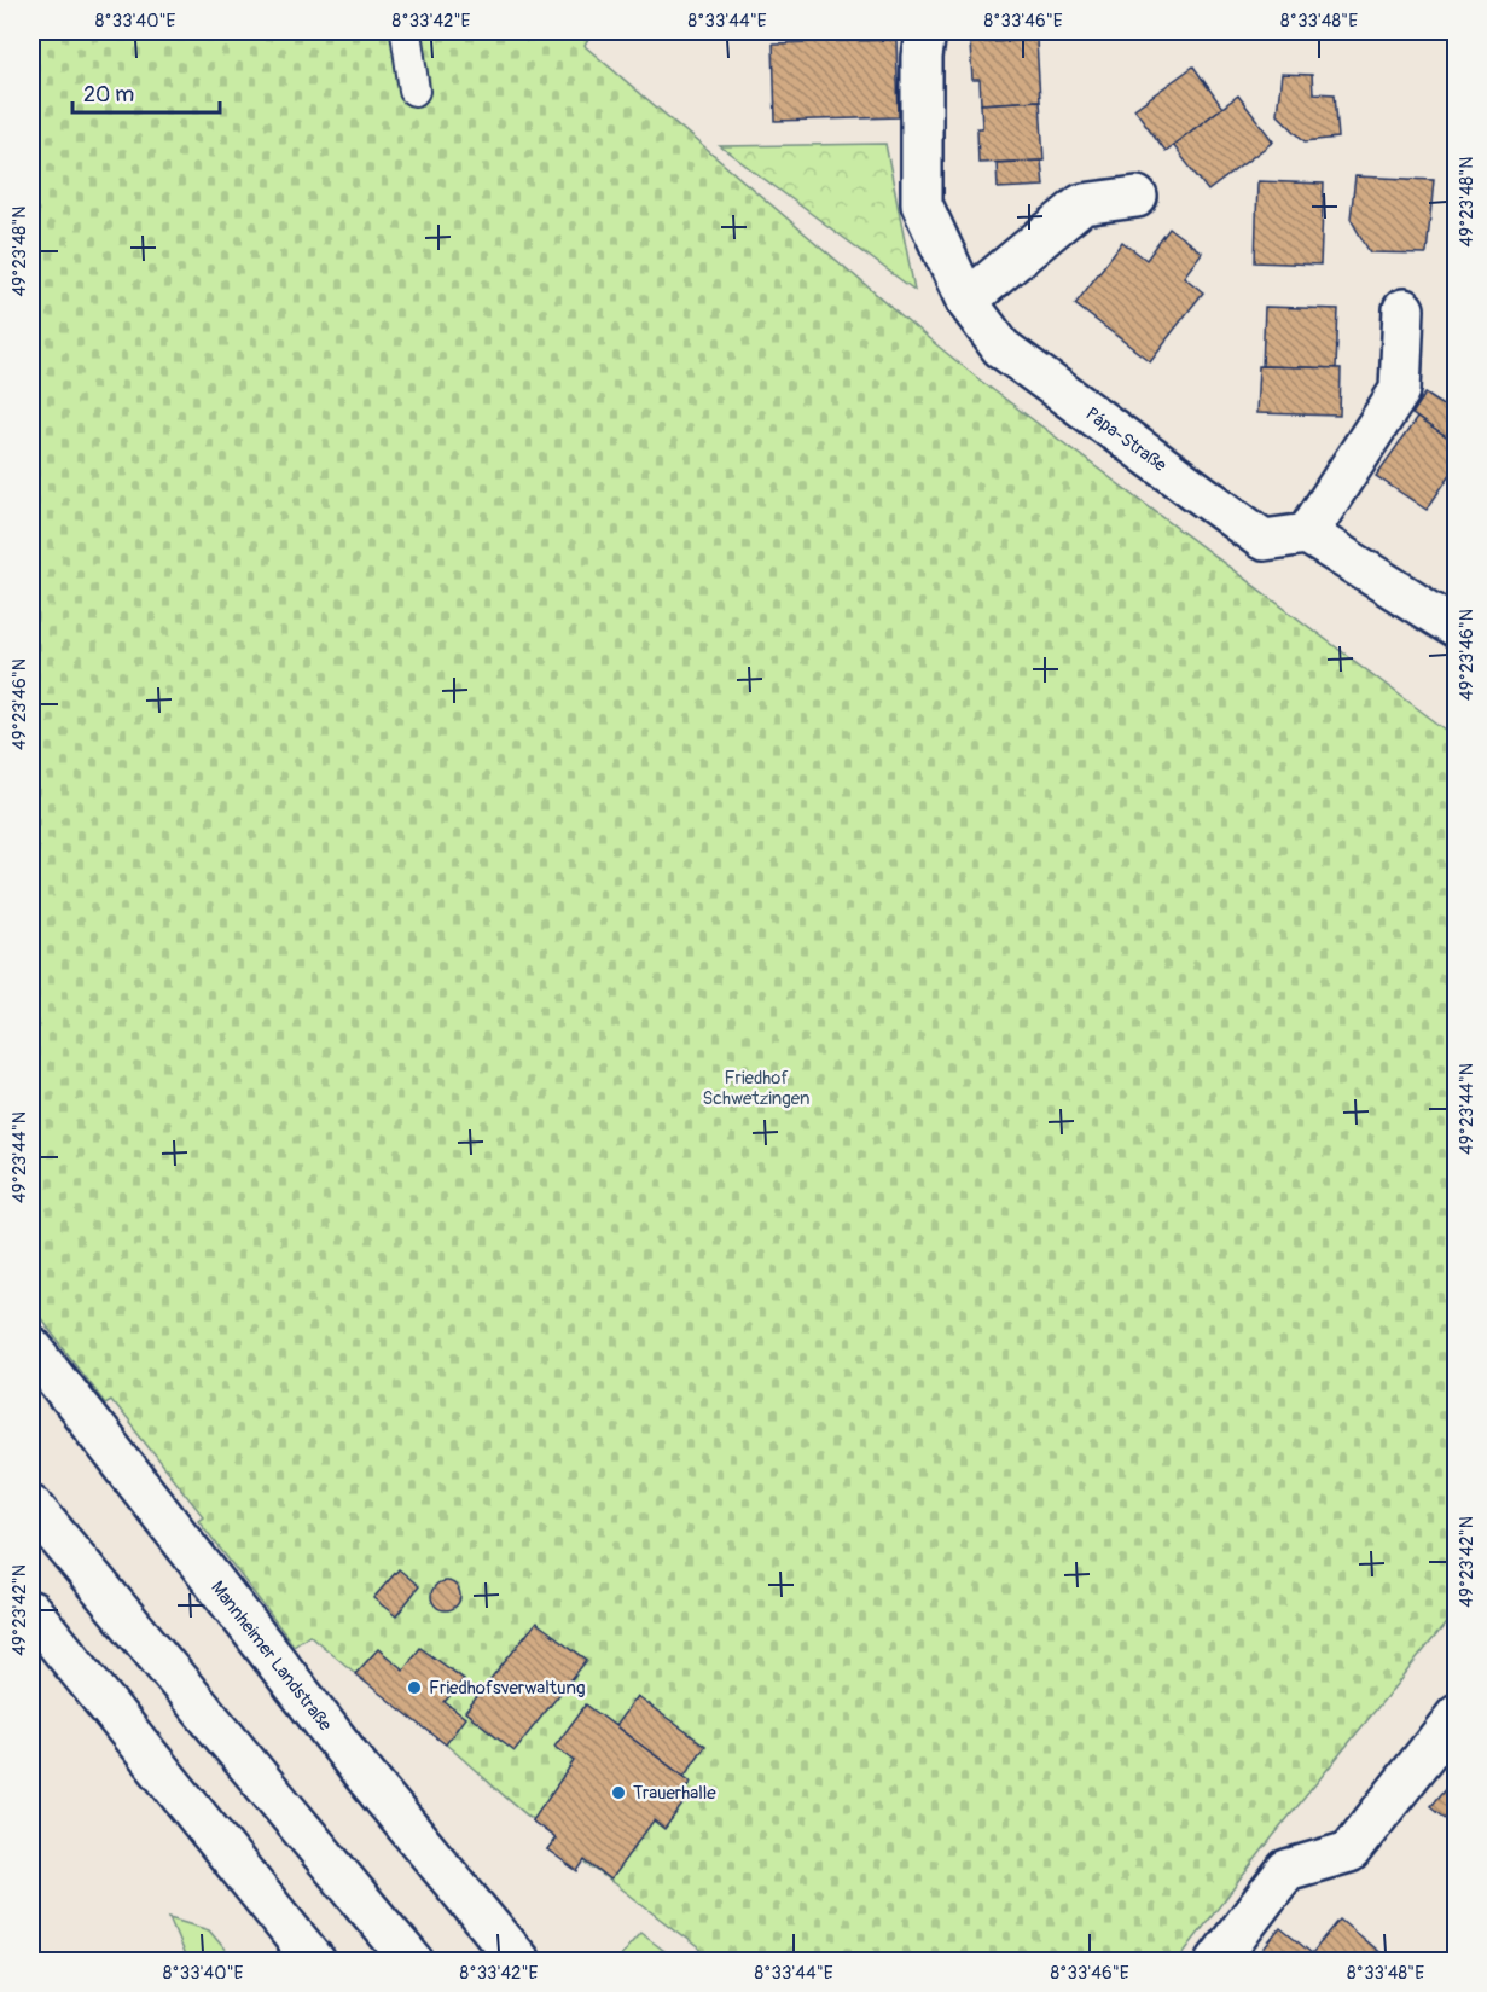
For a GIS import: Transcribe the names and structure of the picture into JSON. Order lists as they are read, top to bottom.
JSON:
{
  "streets": {
    "street": ["Pápa-Straße", "Mannheimer Landstraße"]
  },
  "parks": ["Friedhof Schwetzingen"],
  "places": ["Friedhofsverwaltung", "Trauerhalle"],
  "scale_bar": "20 m",
  "coordinates": [
    "8°33'40\"E",
    "8°33'42\"E",
    "8°33'44\"E",
    "8°33'46\"E",
    "8°33'48\"E",
    "49°23'48\"N",
    "49°23'46\"N",
    "49°23'44\"N",
    "49°23'42\"N"
  ]
}
